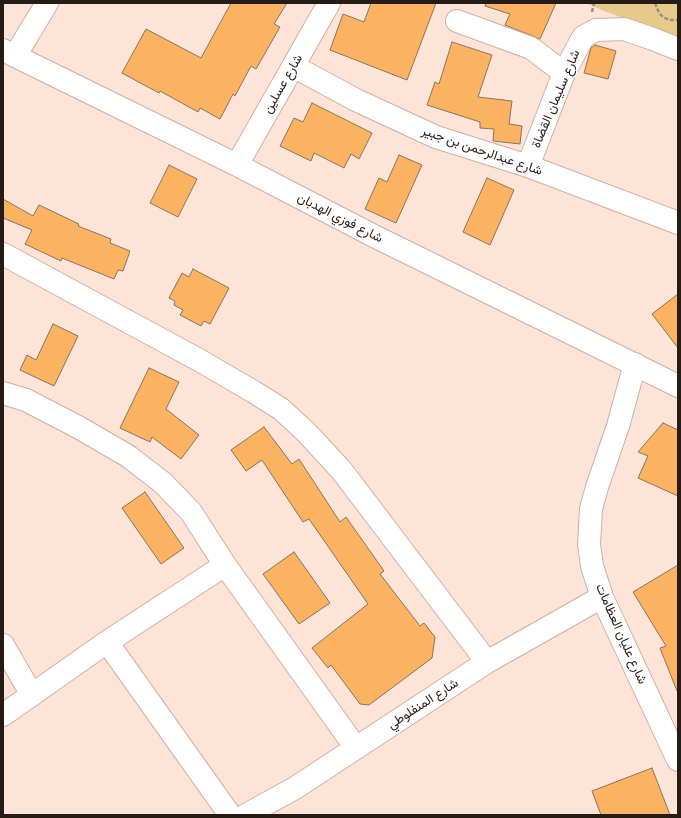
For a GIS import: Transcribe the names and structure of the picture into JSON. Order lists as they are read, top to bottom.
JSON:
{
  "streets": {
    "street": [
      "شارع عسلين",
      "شارع سليمان القضاة",
      "شارع عبدالرحمن بن جبير",
      "شارع فوزي الهدبان",
      "شارع عليان العظامات",
      "شارع المنفلوطي"
    ]
  },
  "crossings": [
    ["شارع عسلين", "شارع عبدالرحمن بن جبير"],
    ["شارع عسلين", "شارع فوزي الهدبان"],
    ["شارع سليمان القضاة", "شارع عبدالرحمن بن جبير"],
    ["شارع فوزي الهدبان", "شارع عليان العظامات"],
    ["شارع عليان العظامات", "شارع المنفلوطي"]
  ]
}
